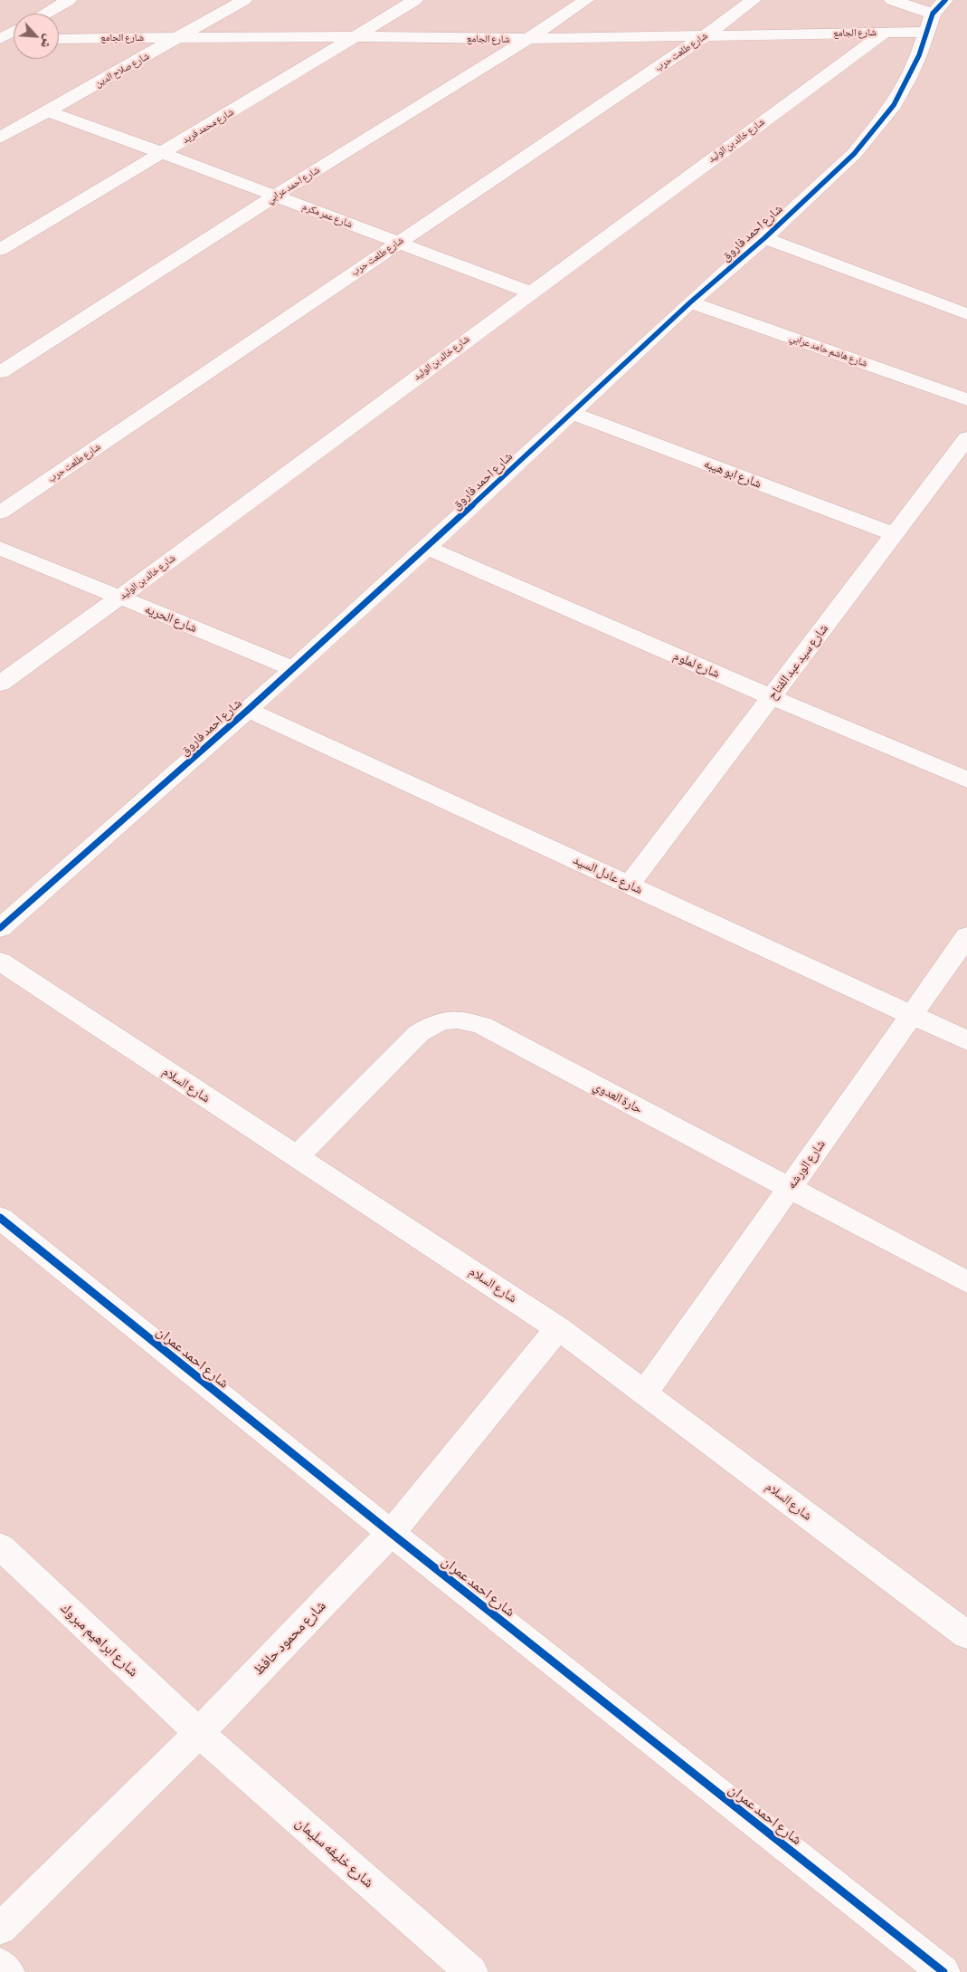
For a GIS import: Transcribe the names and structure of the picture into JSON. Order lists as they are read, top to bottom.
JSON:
{
  "streets": {
    "street": [
      "شارع الجامع",
      "شارع طلعت حرب",
      "شارع صلاح الدين",
      "شارع محمد فريد",
      "شارع خالد بن الوليد",
      "شارع احمد عرابي",
      "شارع عمر مكرم",
      "شارع احمد فاروق",
      "شارع هاشم حامد عرابي",
      "شارع ابو هيبه",
      "شارع الحريه",
      "شارع سيد عبد الفتاح",
      "شارع لملوم",
      "شارع عادل السيد",
      "شارع السلام",
      "حارة العدوي",
      "شارع الورشه",
      "شارع احمد عمران",
      "شارع محمود حافظ",
      "شارع ابراهيم مبروك",
      "شارع خليفه سليمان"
    ]
  },
  "crossings": [
    ["شارع الجامع", "شارع طلعت حرب"],
    ["شارع الجامع", "شارع صلاح الدين"],
    ["شارع الجامع", "شارع محمد فريد"],
    ["شارع الجامع", "شارع خالد بن الوليد"],
    ["شارع الجامع", "شارع احمد عرابي"],
    ["شارع الجامع", "شارع احمد فاروق"],
    ["شارع طلعت حرب", "شارع عمر مكرم"],
    ["شارع صلاح الدين", "شارع عمر مكرم"],
    ["شارع محمد فريد", "شارع عمر مكرم"],
    ["شارع خالد بن الوليد", "شارع عمر مكرم"],
    ["شارع خالد بن الوليد", "شارع الحريه"],
    ["شارع احمد عرابي", "شارع عمر مكرم"],
    ["شارع احمد فاروق", "شارع هاشم حامد عرابي"],
    ["شارع احمد فاروق", "شارع ابو هيبه"],
    ["شارع احمد فاروق", "شارع الحريه"],
    ["شارع احمد فاروق", "شارع لملوم"],
    ["شارع احمد فاروق", "شارع عادل السيد"],
    ["شارع ابو هيبه", "شارع سيد عبد الفتاح"],
    ["شارع سيد عبد الفتاح", "شارع لملوم"],
    ["شارع سيد عبد الفتاح", "شارع عادل السيد"],
    ["شارع عادل السيد", "شارع الورشه"],
    ["شارع السلام", "حارة العدوي"],
    ["شارع السلام", "شارع الورشه"],
    ["شارع السلام", "شارع محمود حافظ"],
    ["حارة العدوي", "شارع الورشه"],
    ["شارع احمد عمران", "شارع محمود حافظ"],
    ["شارع محمود حافظ", "شارع ابراهيم مبروك"],
    ["شارع محمود حافظ", "شارع خليفه سليمان"],
    ["شارع ابراهيم مبروك", "شارع خليفه سليمان"]
  ],
  "north": "bottom right"
}
